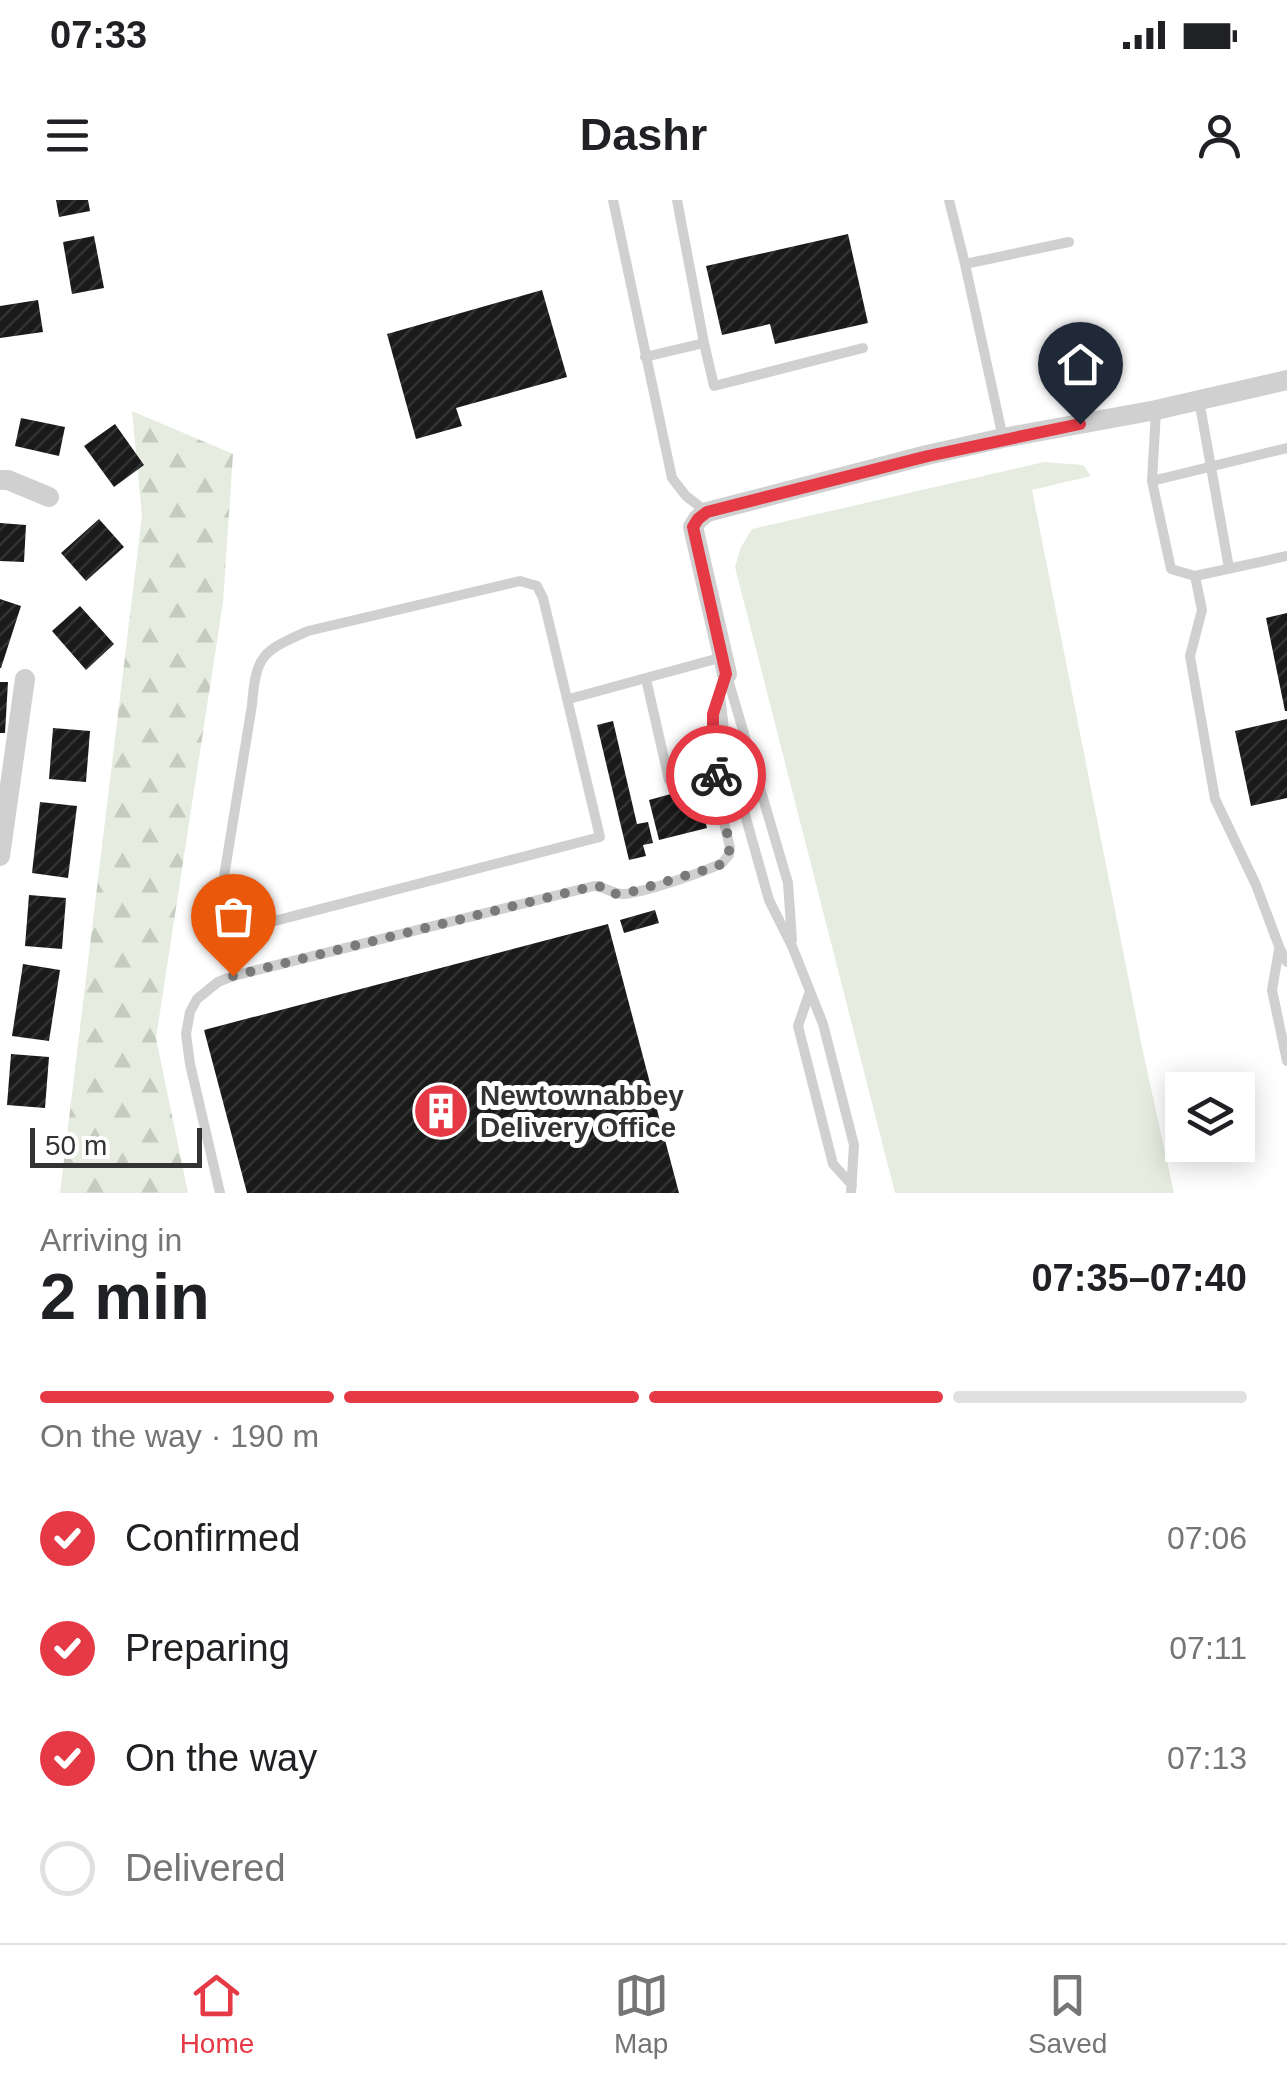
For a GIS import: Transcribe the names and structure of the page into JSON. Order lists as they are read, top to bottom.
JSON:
{
  "places": {
    "building": ["Newtownabbey Delivery Office"]
  },
  "scale_bar": "50 m",
  "page": {
    "status": "07:33",
    "header": "Dashr",
    "scale": "50 m",
    "heading": ["2 min", "Arriving in", "07:35–07:40"],
    "bar": "On the way · 190 m",
    "list": [
      ["Confirmed", "07:06"],
      ["Preparing", "07:11"],
      ["On the way", "07:13"],
      "Delivered"
    ],
    "tabs": ["Home", "Map", "Saved"]
  }
}
